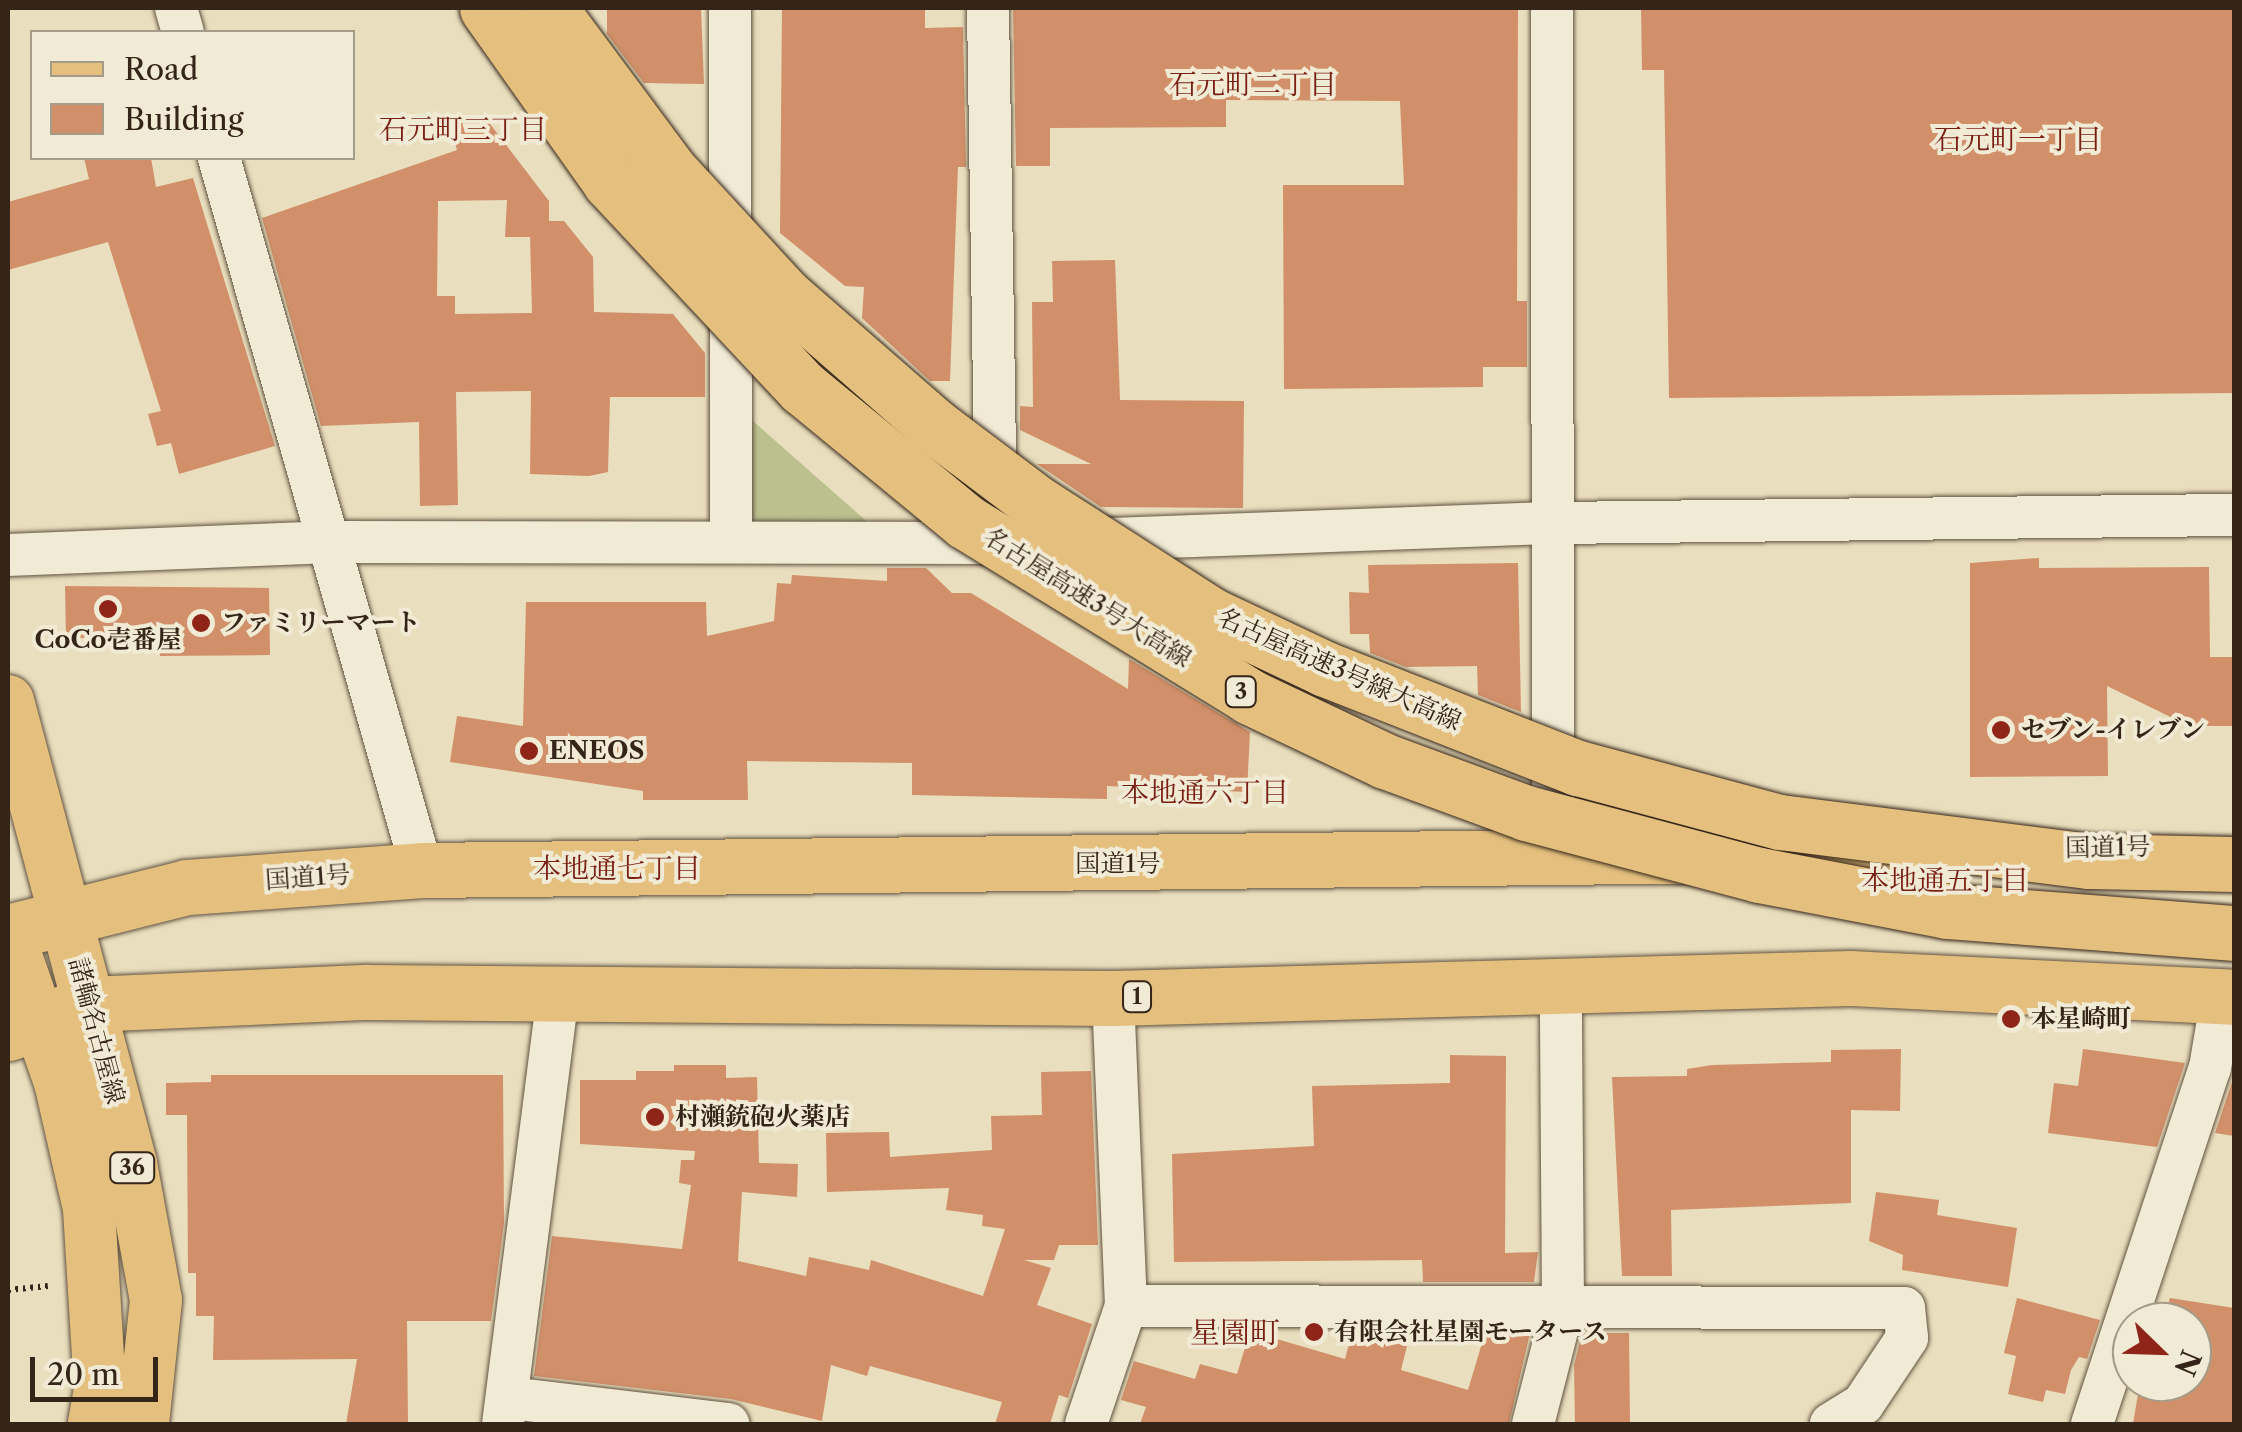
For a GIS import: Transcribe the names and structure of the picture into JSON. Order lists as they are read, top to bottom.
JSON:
{
  "streets": {
    "highway": [
      "名古屋高速3号大高線",
      "名古屋高速3号線大高線",
      "3",
      "国道1号",
      "1"
    ],
    "main road": ["諸輪名古屋線", "36"]
  },
  "crossings": [
    ["国道1号", "諸輪名古屋線"],
    ["1", "諸輪名古屋線"]
  ],
  "districts": [
    "石元町二丁目",
    "石元町三丁目",
    "石元町一丁目",
    "本地通六丁目",
    "本地通七丁目",
    "本地通五丁目",
    "星園町"
  ],
  "places": [
    "CoCo壱番屋",
    "ファミリーマート",
    "セブン-イレブン",
    "ENEOS",
    "本星崎町",
    "村瀬銃砲火薬店",
    "有限会社星園モータース"
  ],
  "legend": ["Road", "Building"],
  "scale_bar": "20 m",
  "north": "bottom right"
}
